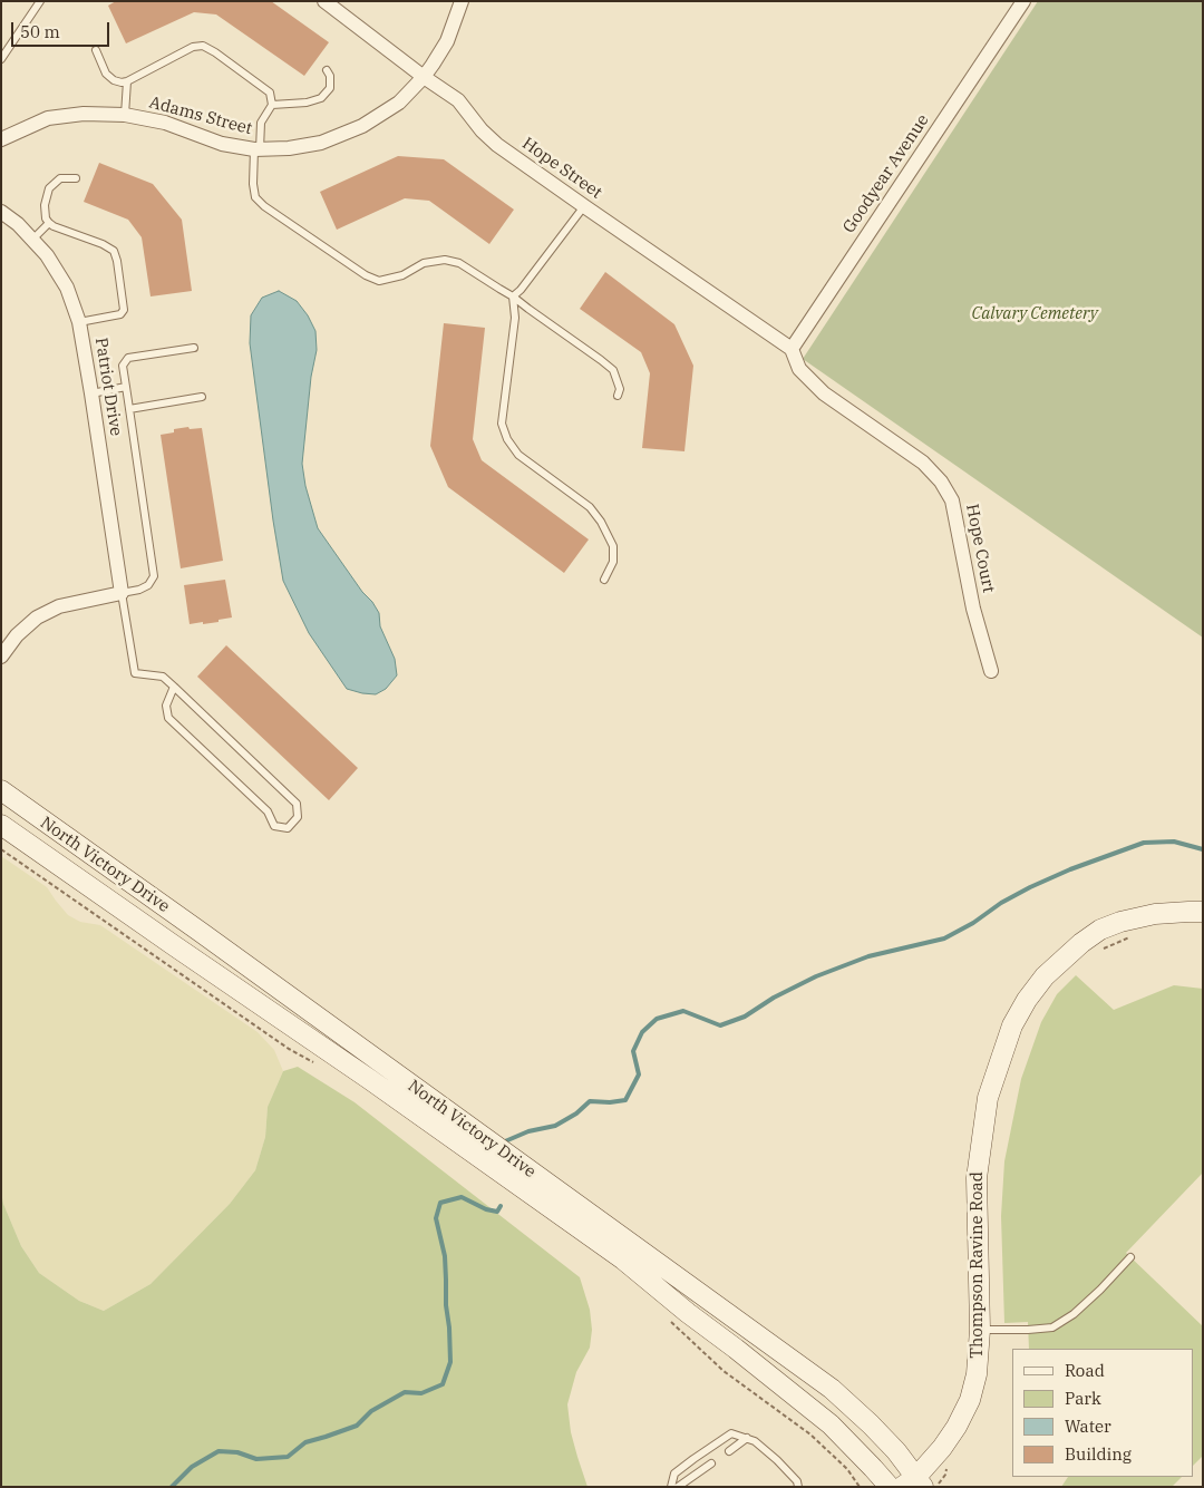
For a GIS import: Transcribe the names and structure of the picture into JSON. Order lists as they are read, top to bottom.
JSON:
{
  "streets": {
    "main road": ["North Victory Drive", "Thompson Ravine Road"],
    "street": [
      "Adams Street",
      "Hope Street",
      "Goodyear Avenue",
      "Patriot Drive",
      "Hope Court"
    ]
  },
  "crossings": [
    ["Adams Street", "Hope Street"],
    ["Hope Street", "Goodyear Avenue"],
    ["Hope Street", "Hope Court"],
    ["Goodyear Avenue", "Hope Court"],
    ["North Victory Drive", "Thompson Ravine Road"]
  ],
  "parks": ["Calvary Cemetery"],
  "legend": [
    "Road",
    "Park",
    "Water",
    "Building"
  ],
  "scale_bar": "50 m"
}
